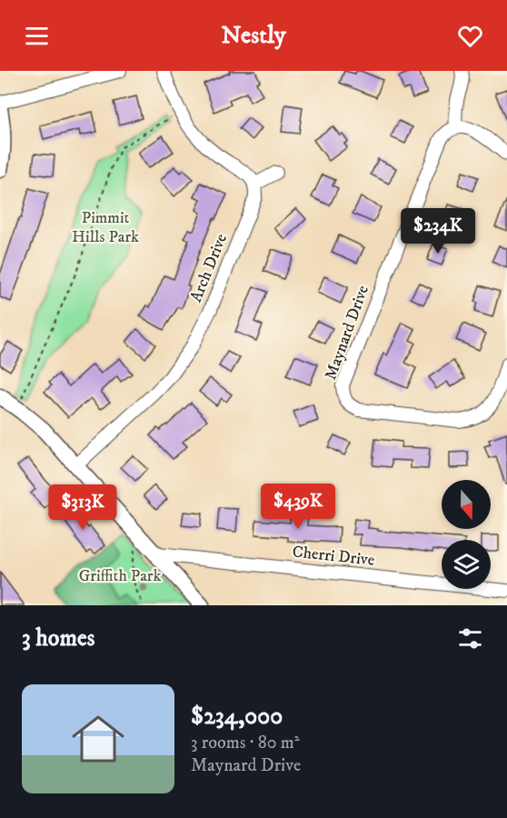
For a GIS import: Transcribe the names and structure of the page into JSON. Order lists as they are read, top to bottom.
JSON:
{
  "streets": {
    "street": ["Arch Drive", "Maynard Drive", "Cherri Drive"]
  },
  "parks": ["Pimmit Hills Park", "Griffith Park"],
  "north": "bottom",
  "page": {
    "header": "Nestly",
    "price": ["$234K", "$439K", "$313K"],
    "heading": "3 homes",
    "list": [
      {
        "name": "$234,000",
        "note": "3 rooms · 80 m² · Maynard Drive"
      }
    ]
  }
}
